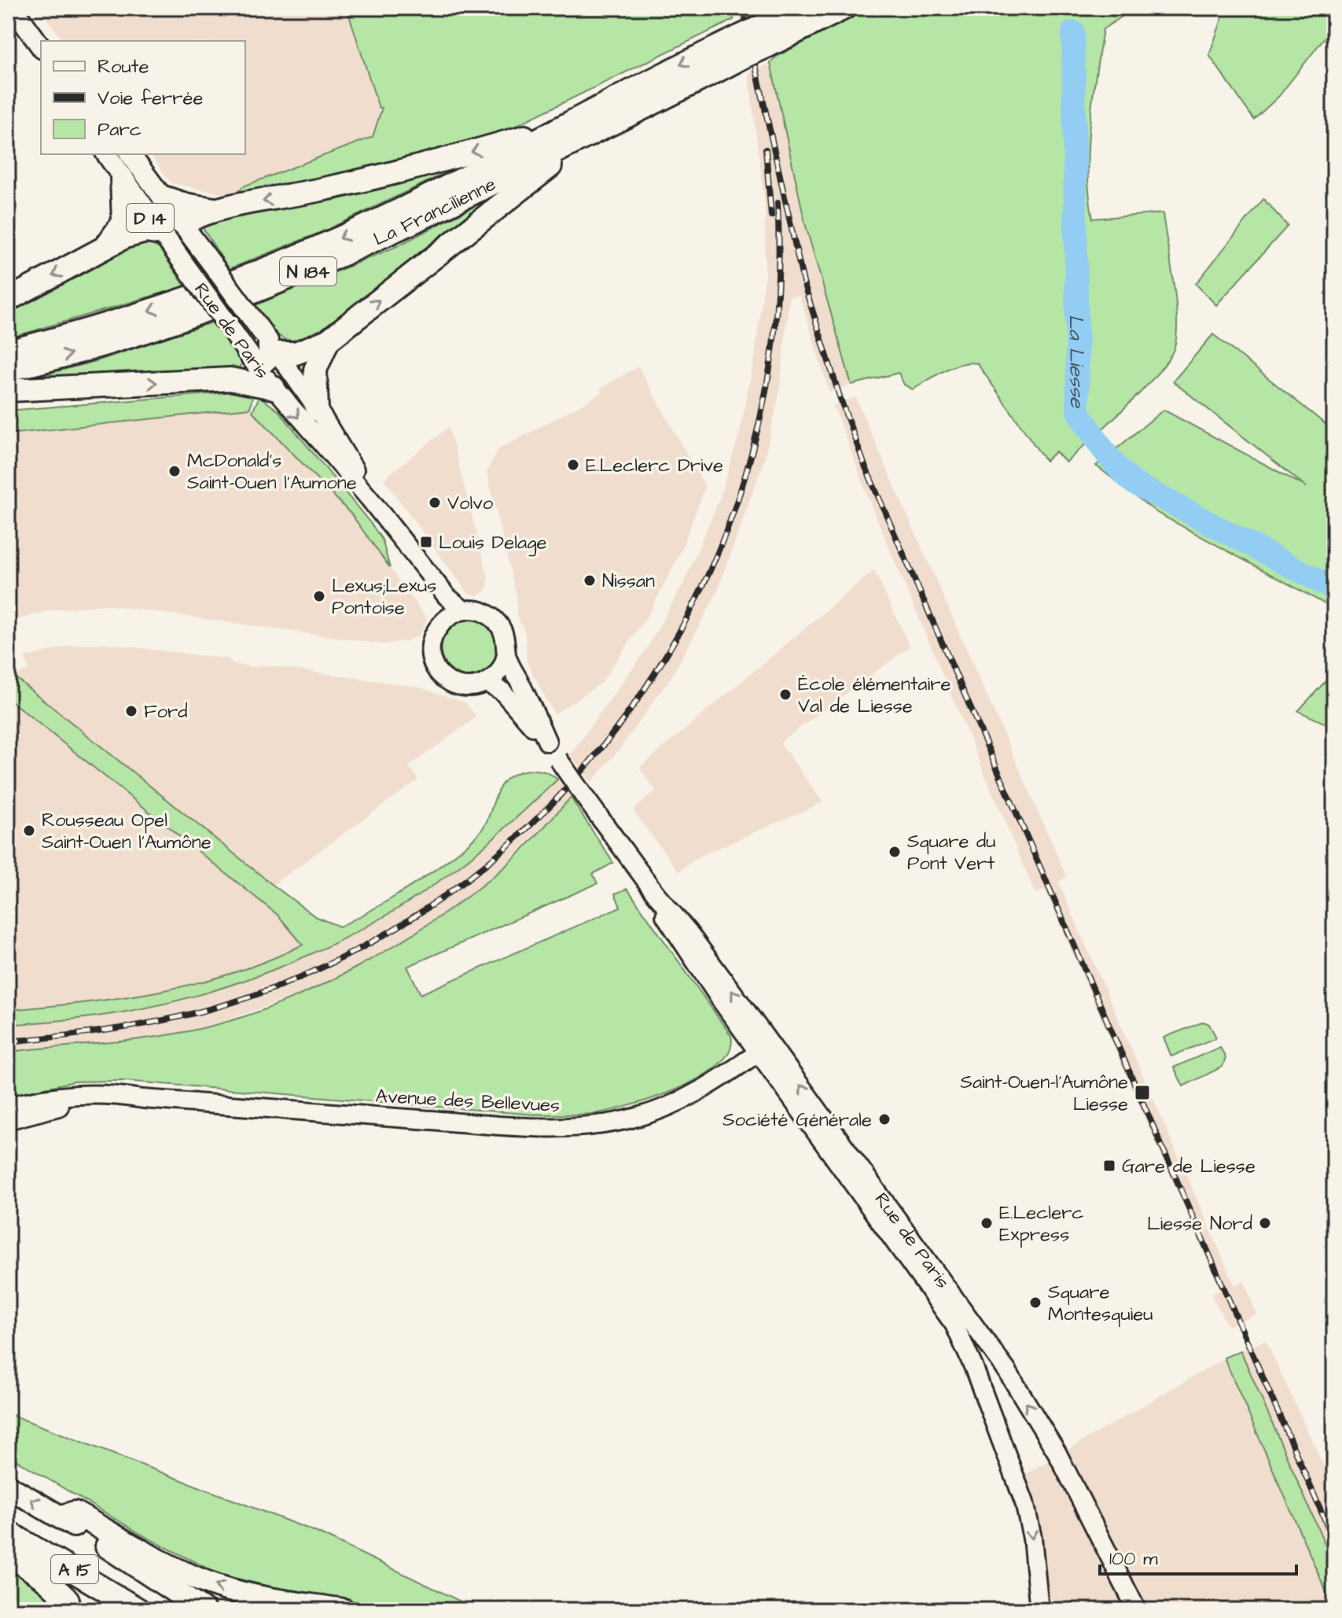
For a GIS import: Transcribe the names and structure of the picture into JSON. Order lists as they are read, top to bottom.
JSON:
{
  "streets": {
    "highway": ["La Francilienne", "N 184", "A 15"],
    "main road": ["D 14", "Rue de Paris", "Avenue des Bellevues"]
  },
  "crossings": [
    ["Rue de Paris", "Avenue des Bellevues"]
  ],
  "water": ["La Liesse"],
  "places": {
    "other": [
      "E.Leclerc Drive",
      "McDonald's Saint-Ouen l'Aumone",
      "Volvo",
      "Nissan",
      "Lexus;Lexus Pontoise",
      "École élémentaire Val de Liesse",
      "Ford",
      "Rousseau Opel Saint-Ouen l'Aumône",
      "Square du Pont Vert",
      "Société Générale",
      "E.Leclerc Express",
      "Liesse Nord",
      "Square Montesquieu"
    ],
    "transit": ["Louis Delage", "Saint-Ouen-l'Aumône Liesse", "Gare de Liesse"]
  },
  "legend": ["Route", "Voie ferrée", "Parc"],
  "scale_bar": "100 m"
}
